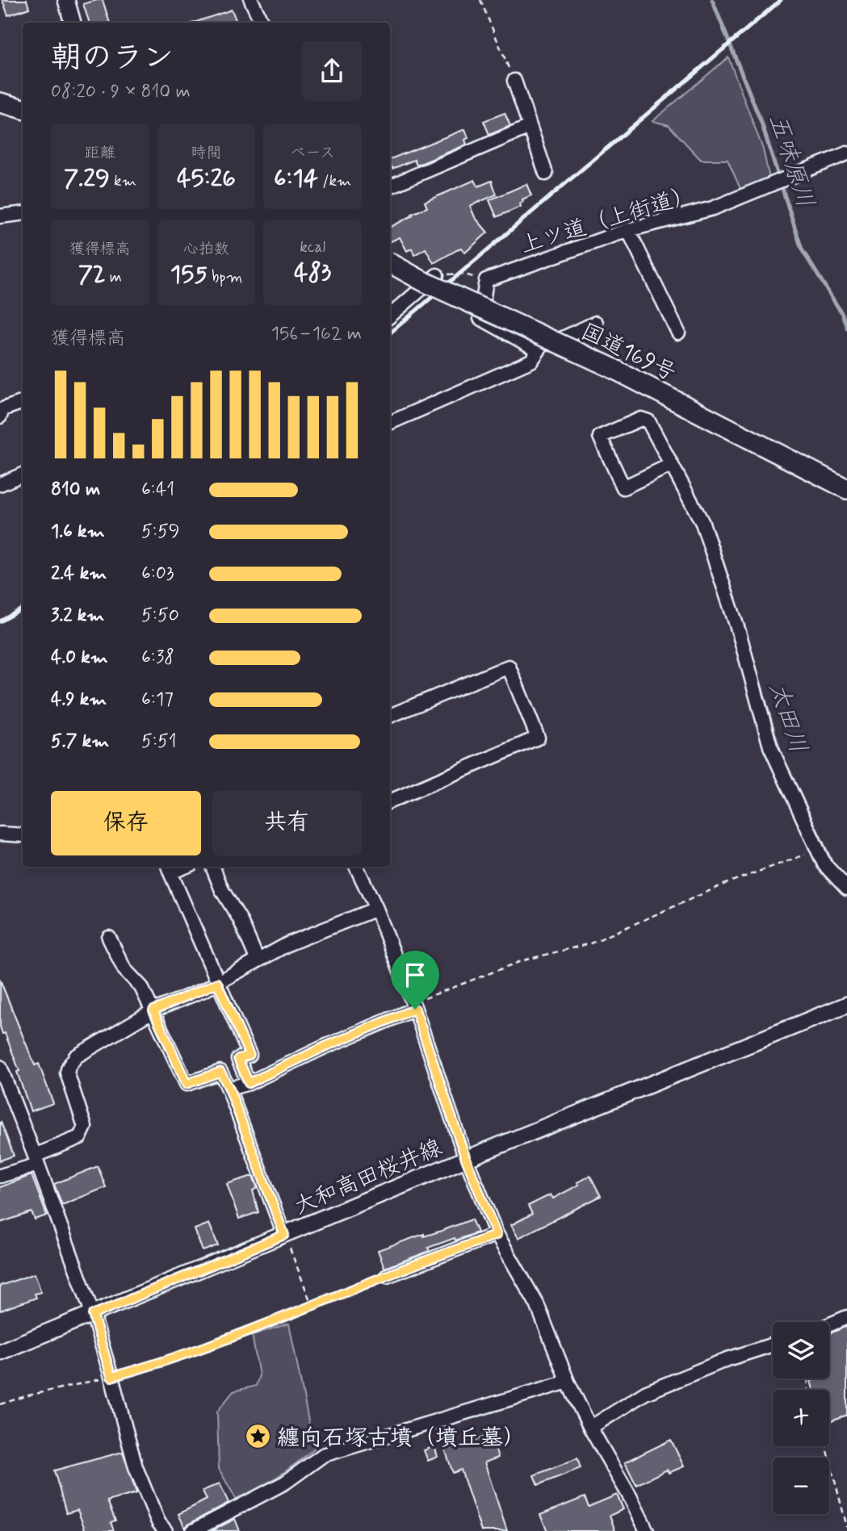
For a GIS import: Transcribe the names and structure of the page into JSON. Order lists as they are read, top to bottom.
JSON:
{
  "streets": {
    "highway": ["国道169号"],
    "main road": ["大和高田桜井線"],
    "street": ["上ツ道（上街道）"]
  },
  "water": ["五味原川", "太田川"],
  "places": {
    "place": ["纏向石塚古墳（墳丘墓）"]
  },
  "page": {
    "heading": ["朝のラン", "08:20 · 9 × 810 m"],
    "stats": [
      ["距離", "7.29 km"],
      ["時間", "45:26"],
      ["ペース", "6:14 /km"],
      ["獲得標高", "72 m"],
      ["心拍数", "155 bpm"],
      ["kcal", "483"]
    ],
    "chart": ["獲得標高", "156–162 m"],
    "list": [
      {
        "name": "810 m",
        "note": "6:41"
      },
      {
        "name": "1.6 km",
        "note": "5:59"
      },
      {
        "name": "2.4 km",
        "note": "6:03"
      },
      {
        "name": "3.2 km",
        "note": "5:50"
      },
      {
        "name": "4.0 km",
        "note": "6:38"
      },
      {
        "name": "4.9 km",
        "note": "6:17"
      },
      {
        "name": "5.7 km",
        "note": "5:51"
      }
    ],
    "buttons": ["保存", "共有"],
    "map_buttons": ["+", "−"]
  }
}
